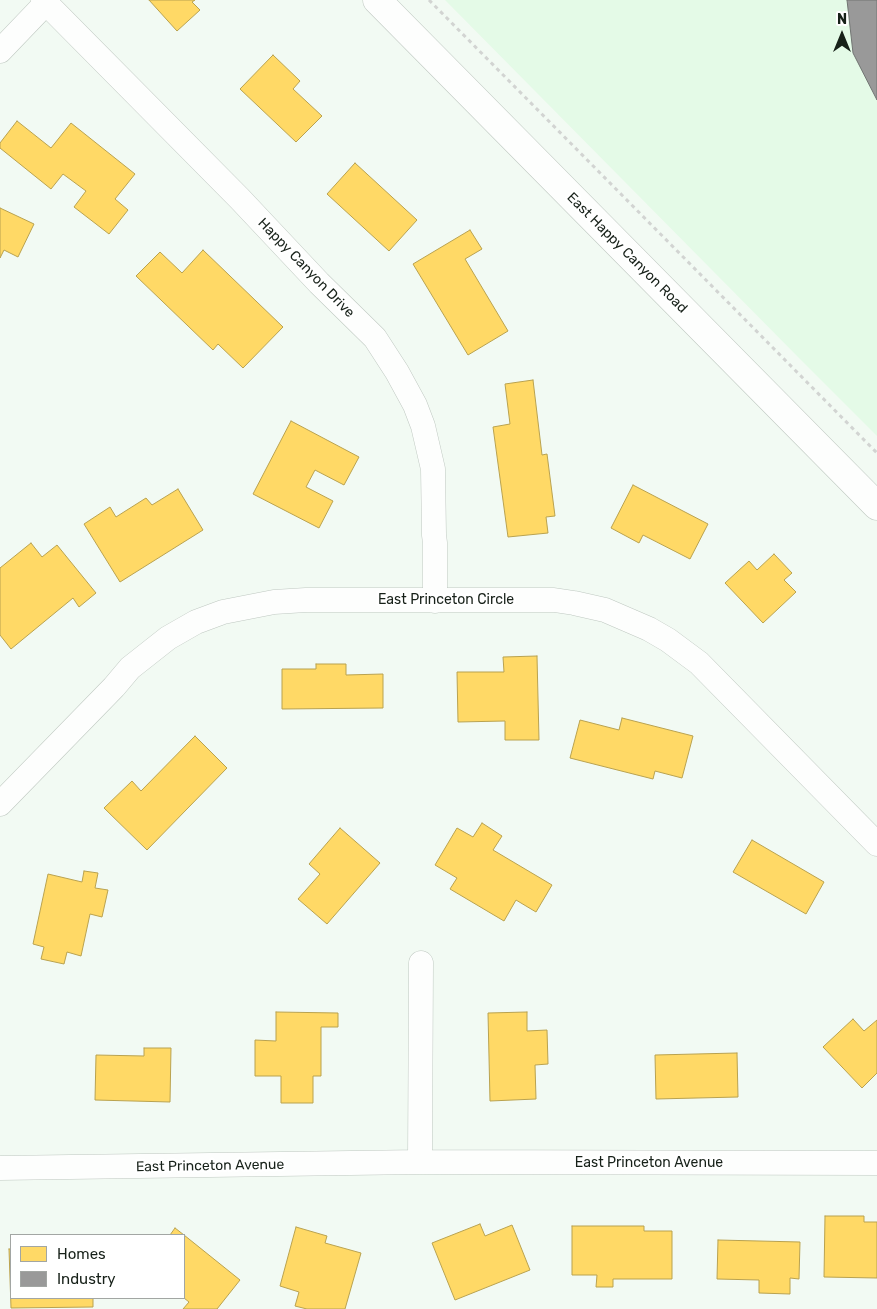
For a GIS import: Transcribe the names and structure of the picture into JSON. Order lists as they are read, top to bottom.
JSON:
{
  "streets": {
    "street": [
      "East Happy Canyon Road",
      "Happy Canyon Drive",
      "East Princeton Circle",
      "East Princeton Avenue"
    ]
  },
  "crossings": [
    ["Happy Canyon Drive", "East Princeton Circle"]
  ],
  "legend": ["Homes", "Industry"],
  "north": "top"
}
